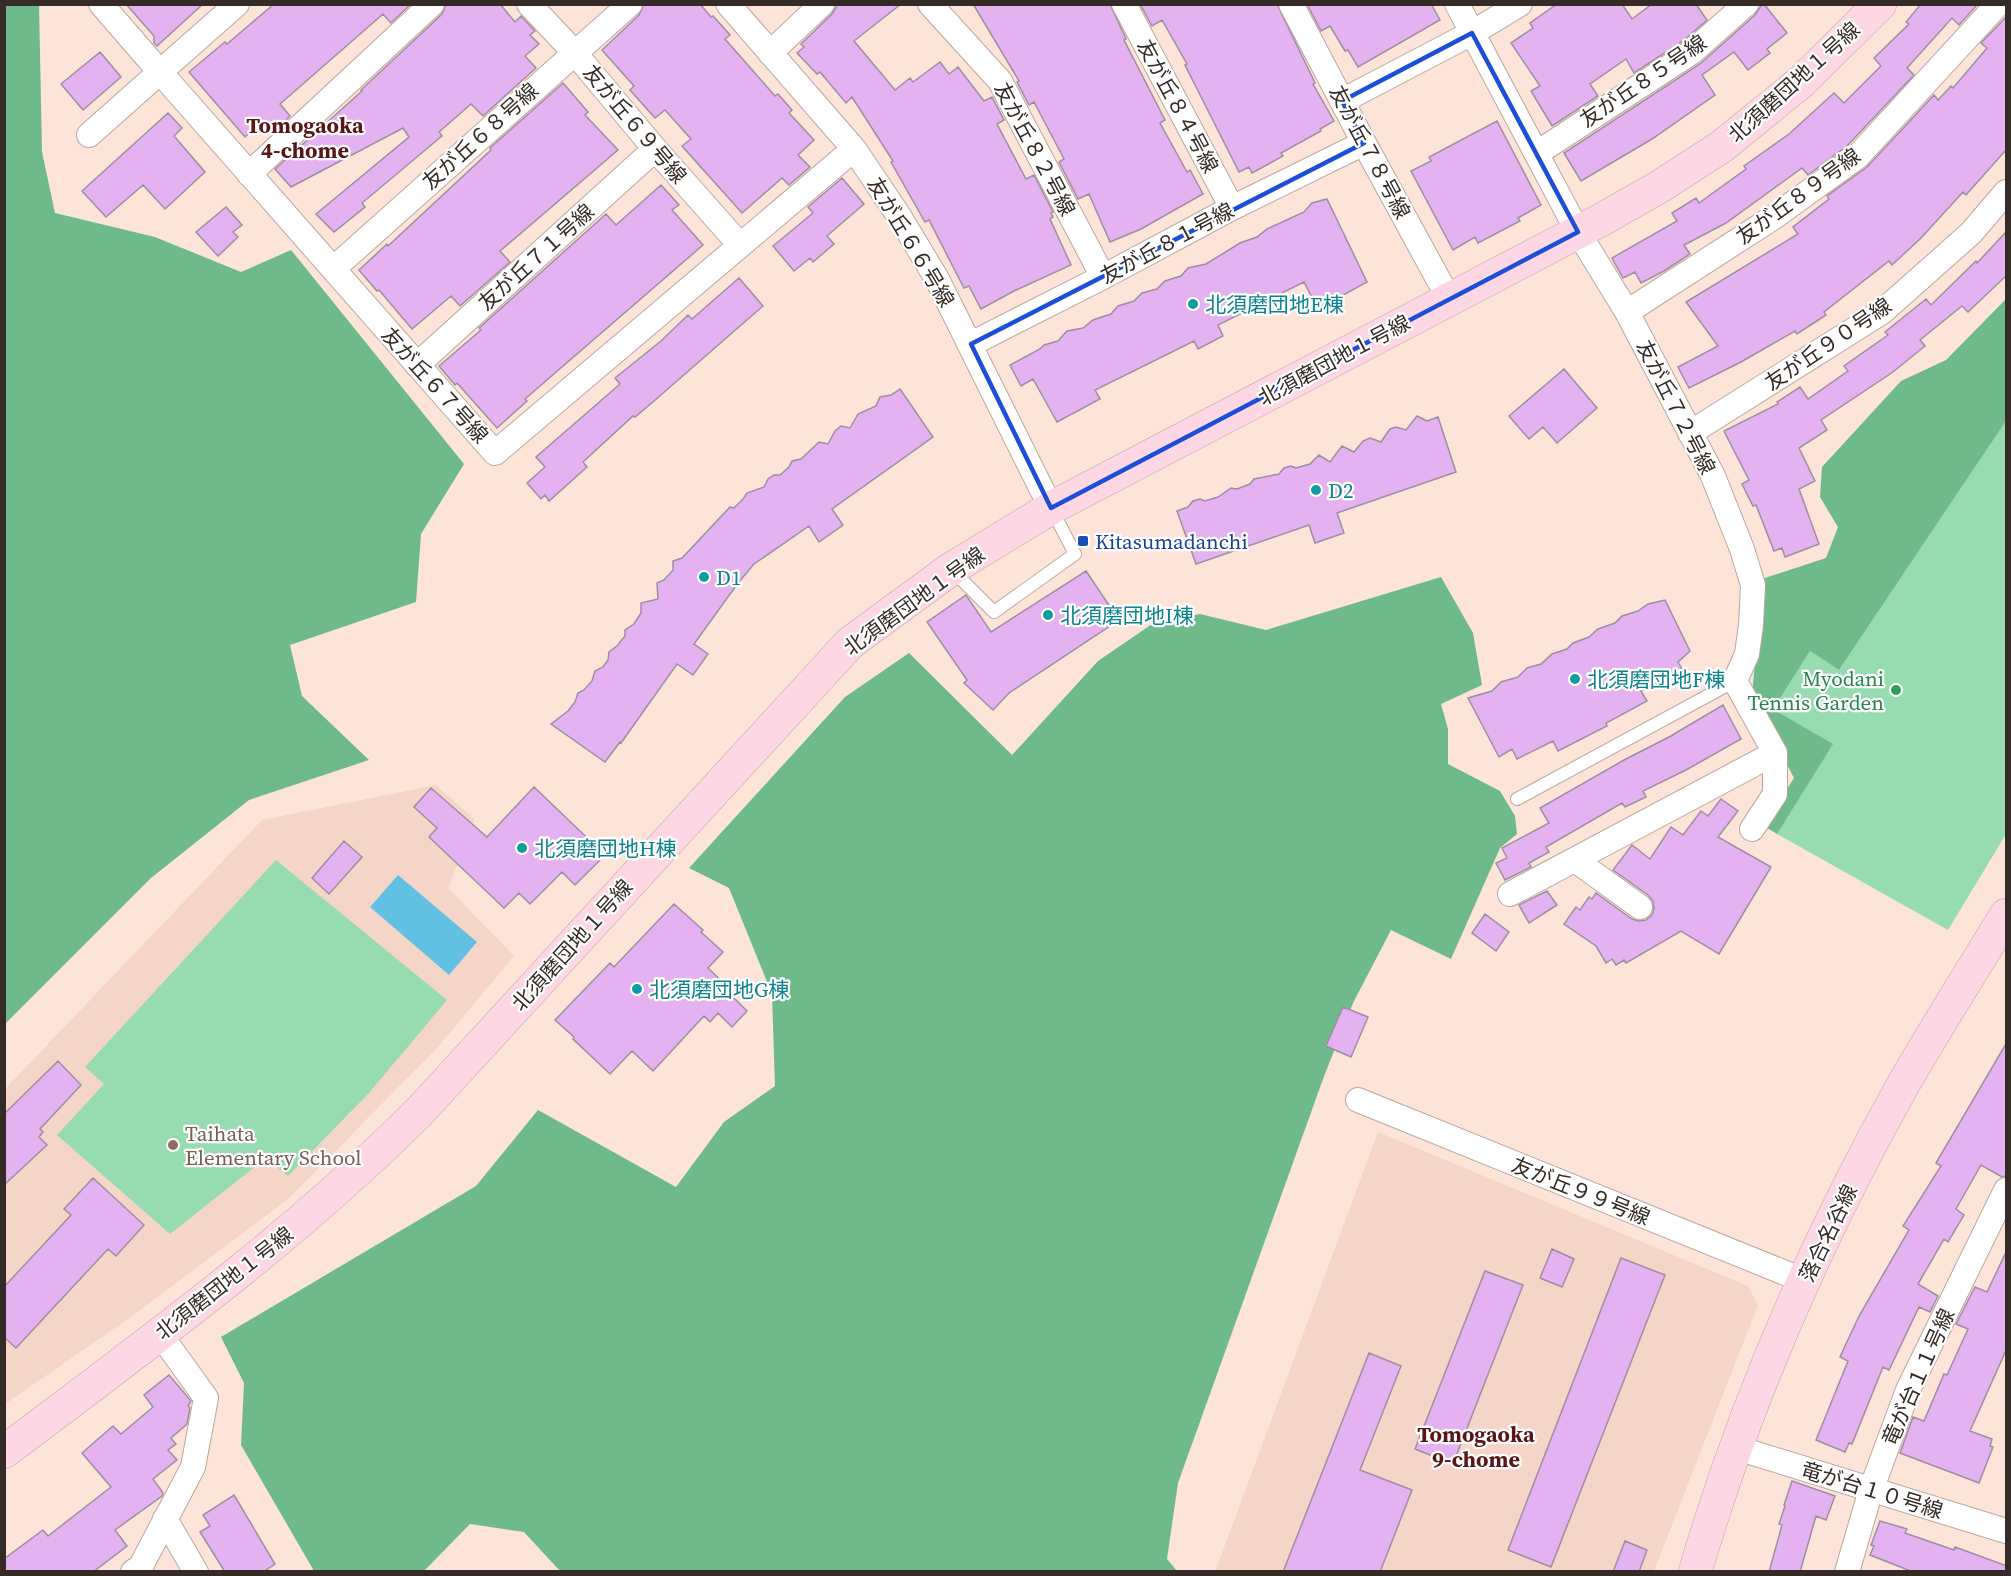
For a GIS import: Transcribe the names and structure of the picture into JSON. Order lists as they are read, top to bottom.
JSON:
{
  "streets": {
    "street": [
      "友が丘８５号線",
      "北須磨団地１号線",
      "友が丘８４号線",
      "友が丘６９号線",
      "友が丘６８号線",
      "友が丘８２号線",
      "友が丘７８号線",
      "友が丘８９号線",
      "友が丘６６号線",
      "友が丘８１号線",
      "友が丘７１号線",
      "友が丘９０号線",
      "友が丘６７号線",
      "友が丘７２号線",
      "友が丘９９号線",
      "落合名谷線",
      "竜が台１１号線",
      "竜が台１０号線"
    ]
  },
  "crossings": [
    ["友が丘８５号線", "友が丘７２号線"],
    ["北須磨団地１号線", "友が丘７８号線"],
    ["北須磨団地１号線", "友が丘６６号線"],
    ["北須磨団地１号線", "友が丘７２号線"],
    ["友が丘８４号線", "友が丘８１号線"],
    ["友が丘６９号線", "友が丘６８号線"],
    ["友が丘６９号線", "友が丘７１号線"],
    ["友が丘６９号線", "友が丘６７号線"],
    ["友が丘６８号線", "友が丘６７号線"],
    ["友が丘８２号線", "友が丘８１号線"],
    ["友が丘７８号線", "友が丘８１号線"],
    ["友が丘８９号線", "友が丘７２号線"],
    ["友が丘６６号線", "友が丘８１号線"],
    ["友が丘６６号線", "友が丘６７号線"],
    ["友が丘７１号線", "友が丘６７号線"],
    ["友が丘９０号線", "友が丘７２号線"],
    ["友が丘９９号線", "落合名谷線"],
    ["落合名谷線", "竜が台１０号線"],
    ["竜が台１１号線", "竜が台１０号線"]
  ],
  "districts": ["Tomogaoka 4-chome", "Tomogaoka 9-chome"],
  "places": {
    "other": [
      "北須磨団地E棟",
      "D2",
      "D1",
      "北須磨団地I棟",
      "北須磨団地F棟",
      "Myodani Tennis Garden",
      "北須磨団地H棟",
      "北須磨団地G棟",
      "Taihata Elementary School"
    ],
    "transit": ["Kitasumadanchi"]
  }
}
